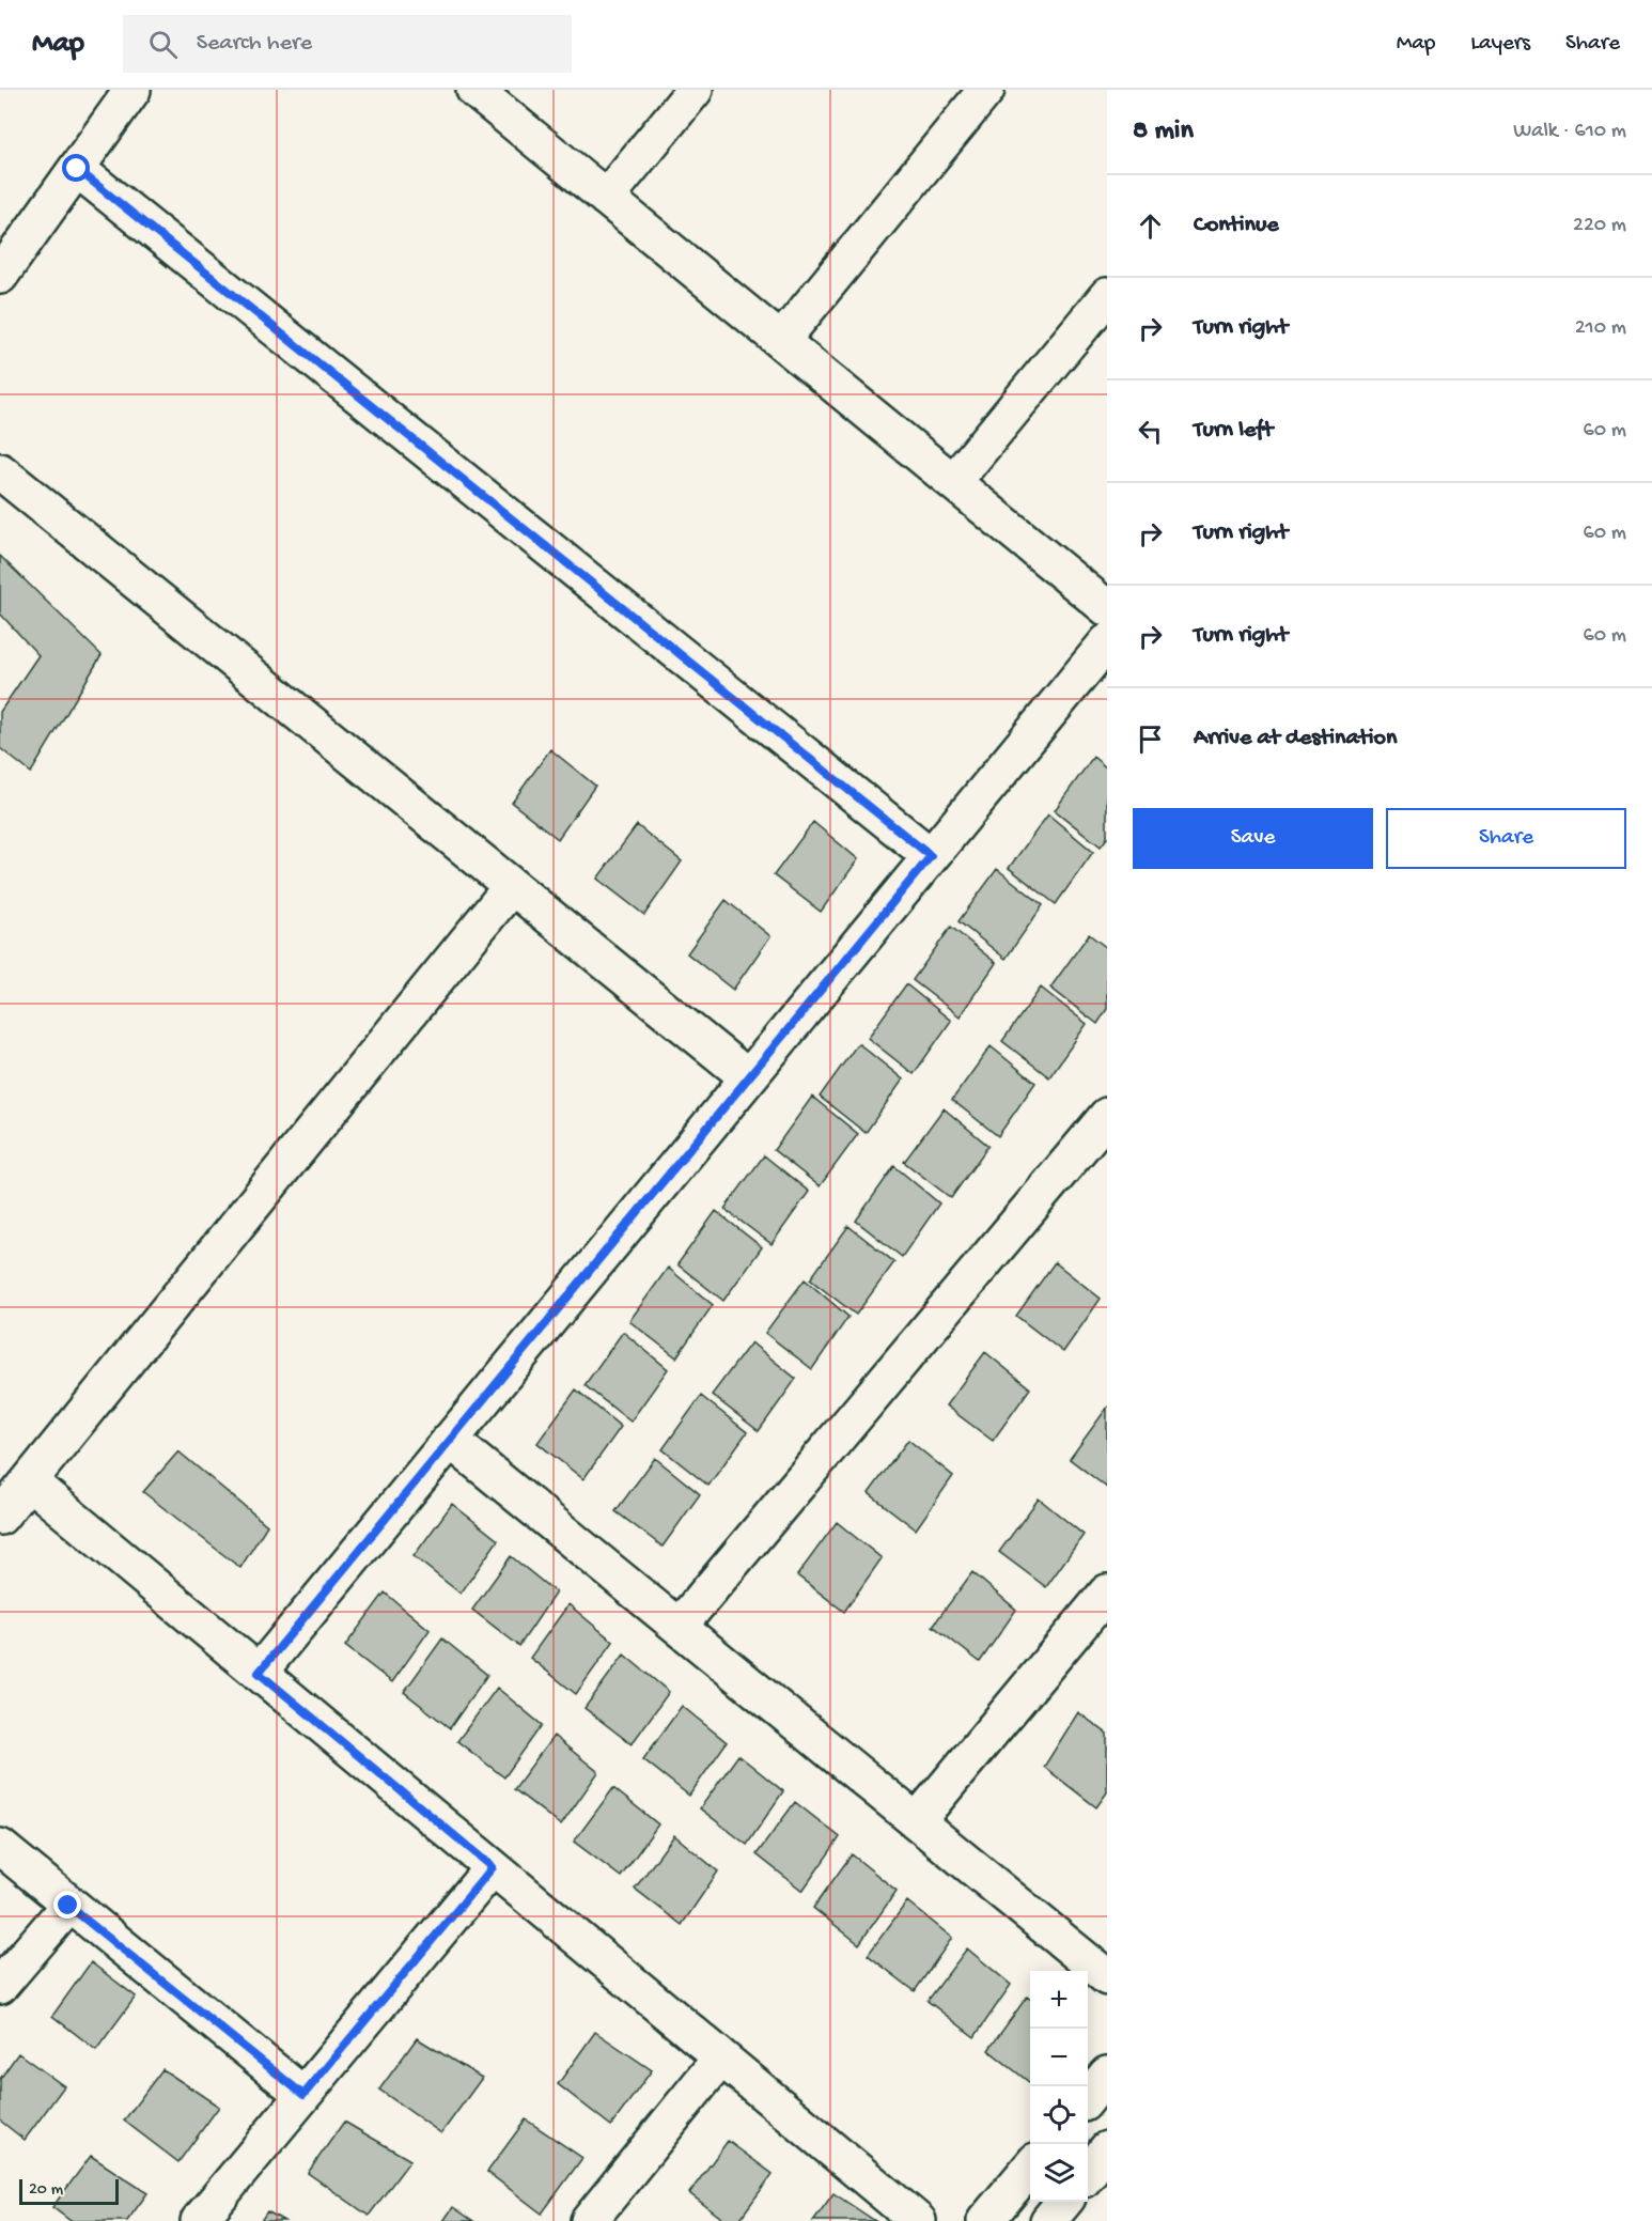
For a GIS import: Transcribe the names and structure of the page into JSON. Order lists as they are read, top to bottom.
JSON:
{
  "scale_bar": "20 m",
  "page": {
    "header": "Map",
    "search": "Search here",
    "nav": ["Map", "Layers", "Share"],
    "heading": ["8 min", "Walk · 610 m"],
    "list": [
      ["Continue", "220 m"],
      ["Turn right", "210 m"],
      ["Turn left", "60 m"],
      ["Turn right", "60 m"],
      ["Turn right", "60 m"],
      "Arrive at destination"
    ],
    "buttons": ["Save", "Share"],
    "map_buttons": ["+", "−"],
    "scale": "20 m"
  }
}
